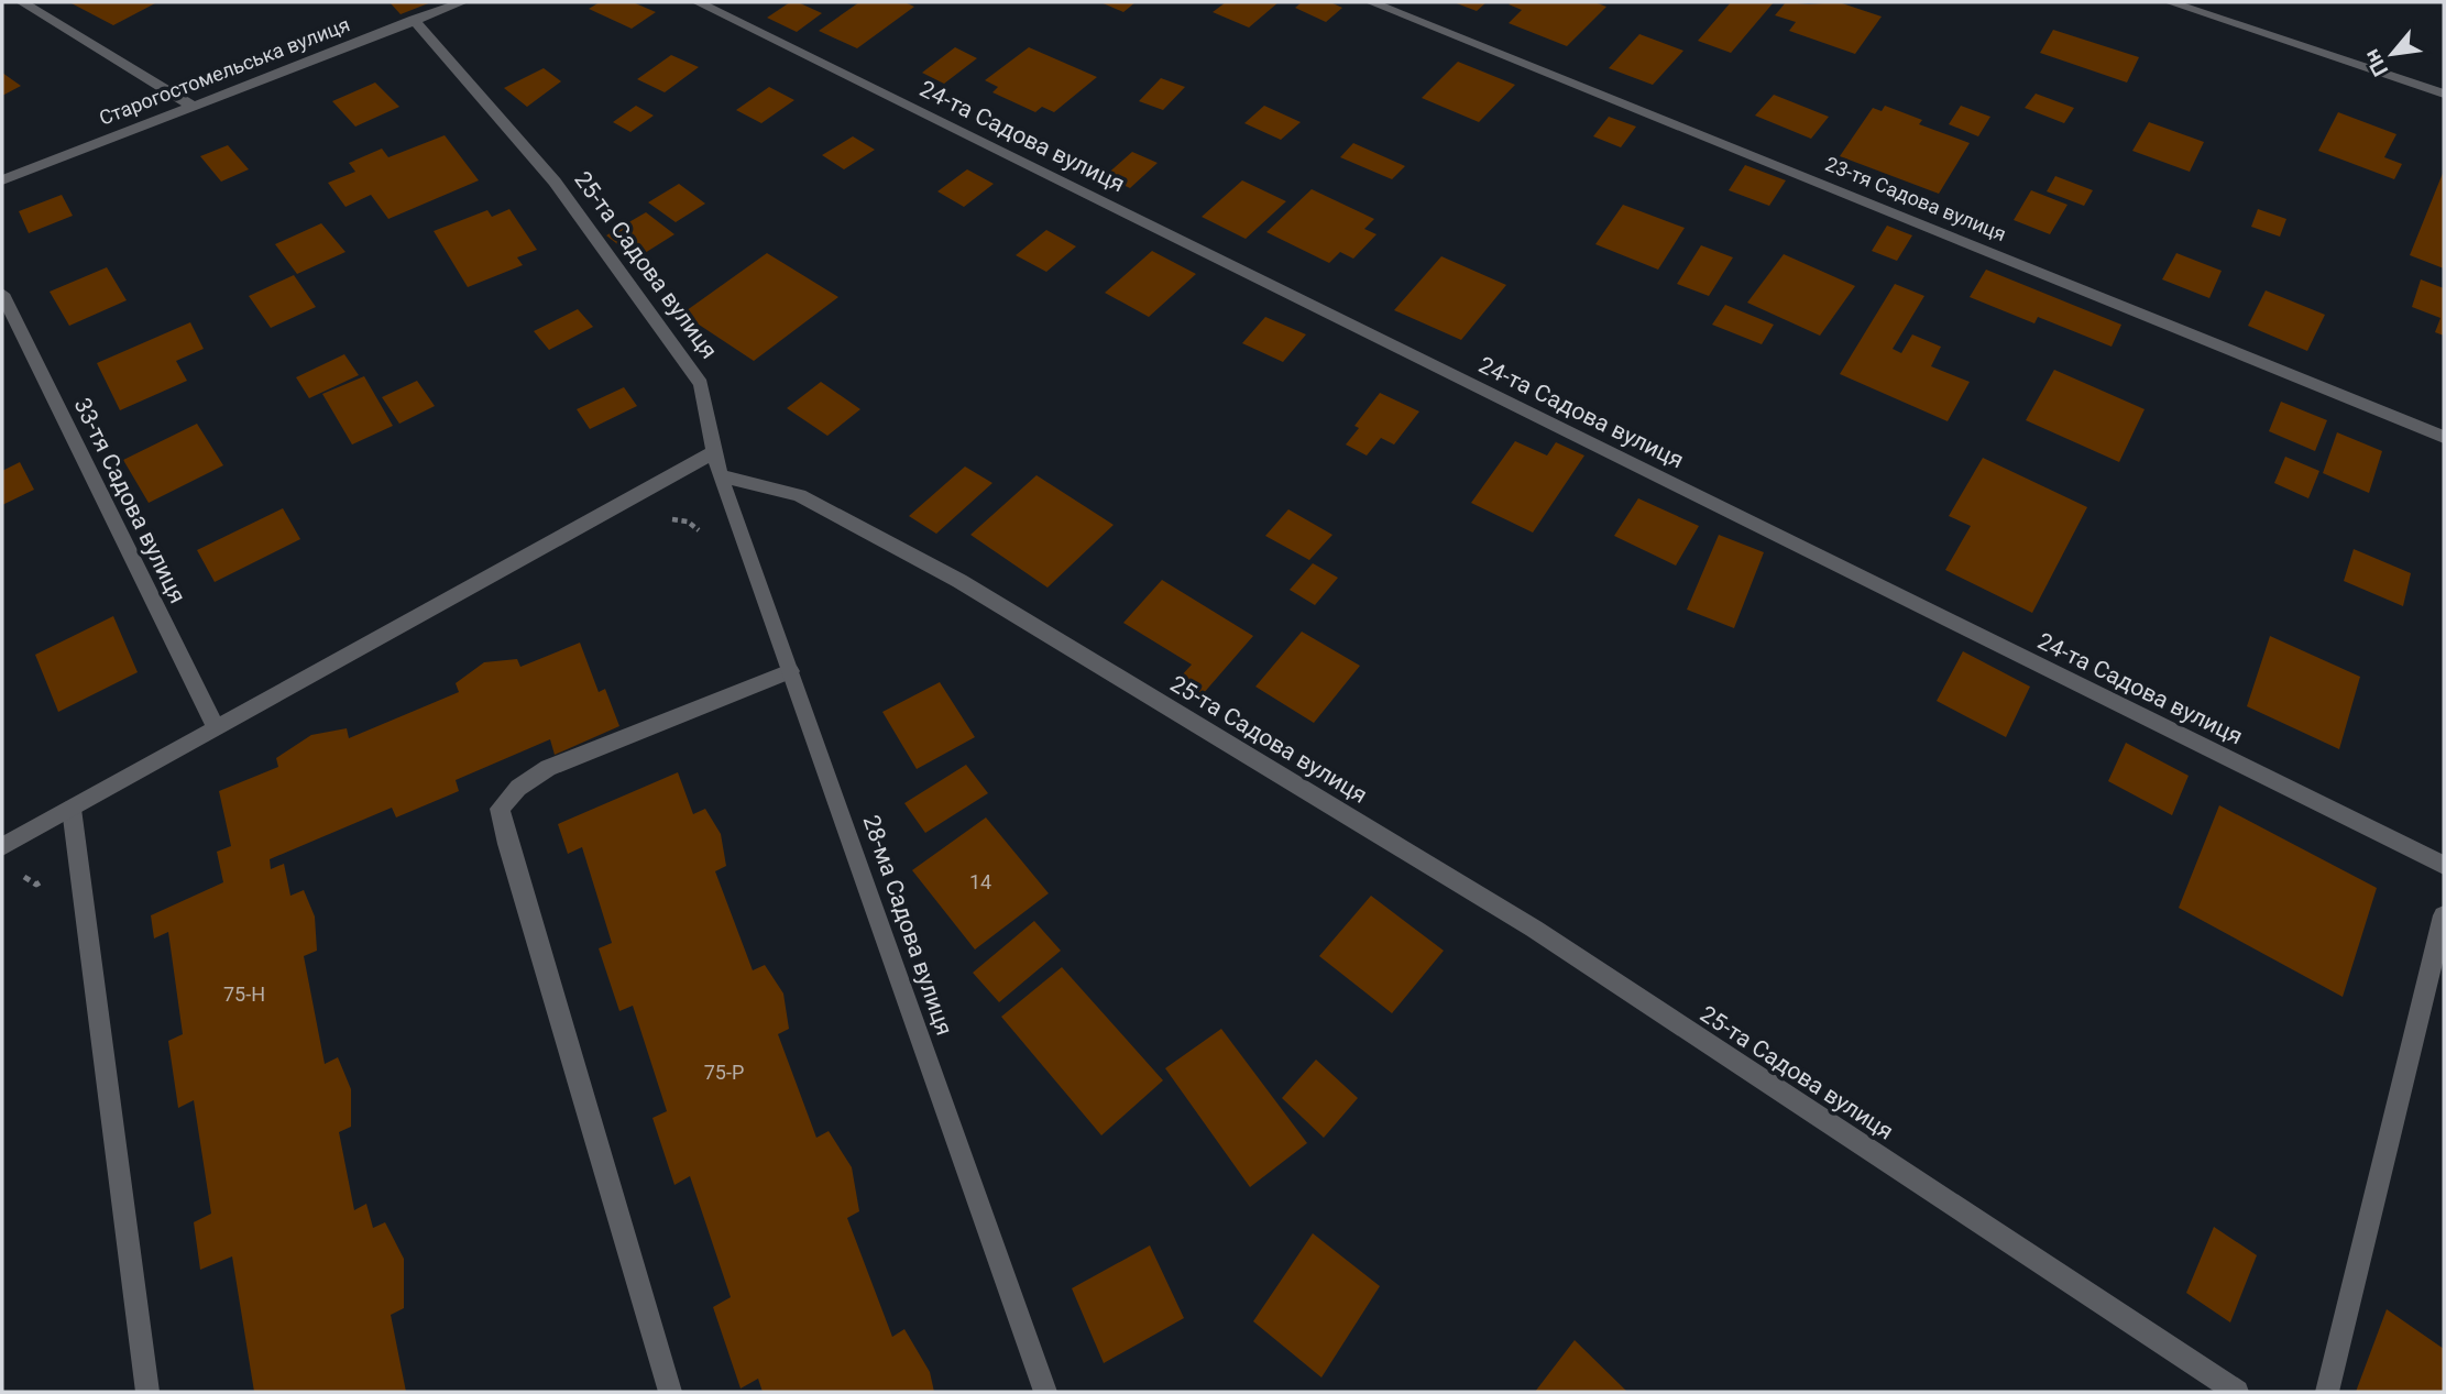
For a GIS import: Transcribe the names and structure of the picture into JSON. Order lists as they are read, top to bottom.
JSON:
{
  "streets": {
    "street": [
      "Старогостомельська вулиця",
      "24-та Садова вулиця",
      "23-тя Садова вулиця",
      "25-та Садова вулиця",
      "33-тя Садова вулиця",
      "28-ма Садова вулиця"
    ]
  },
  "crossings": [
    ["Старогостомельська вулиця", "25-та Садова вулиця"],
    ["25-та Садова вулиця", "28-ма Садова вулиця"]
  ],
  "house_numbers": ["14", "75-Н", "75-Р"],
  "north": "bottom left"
}
